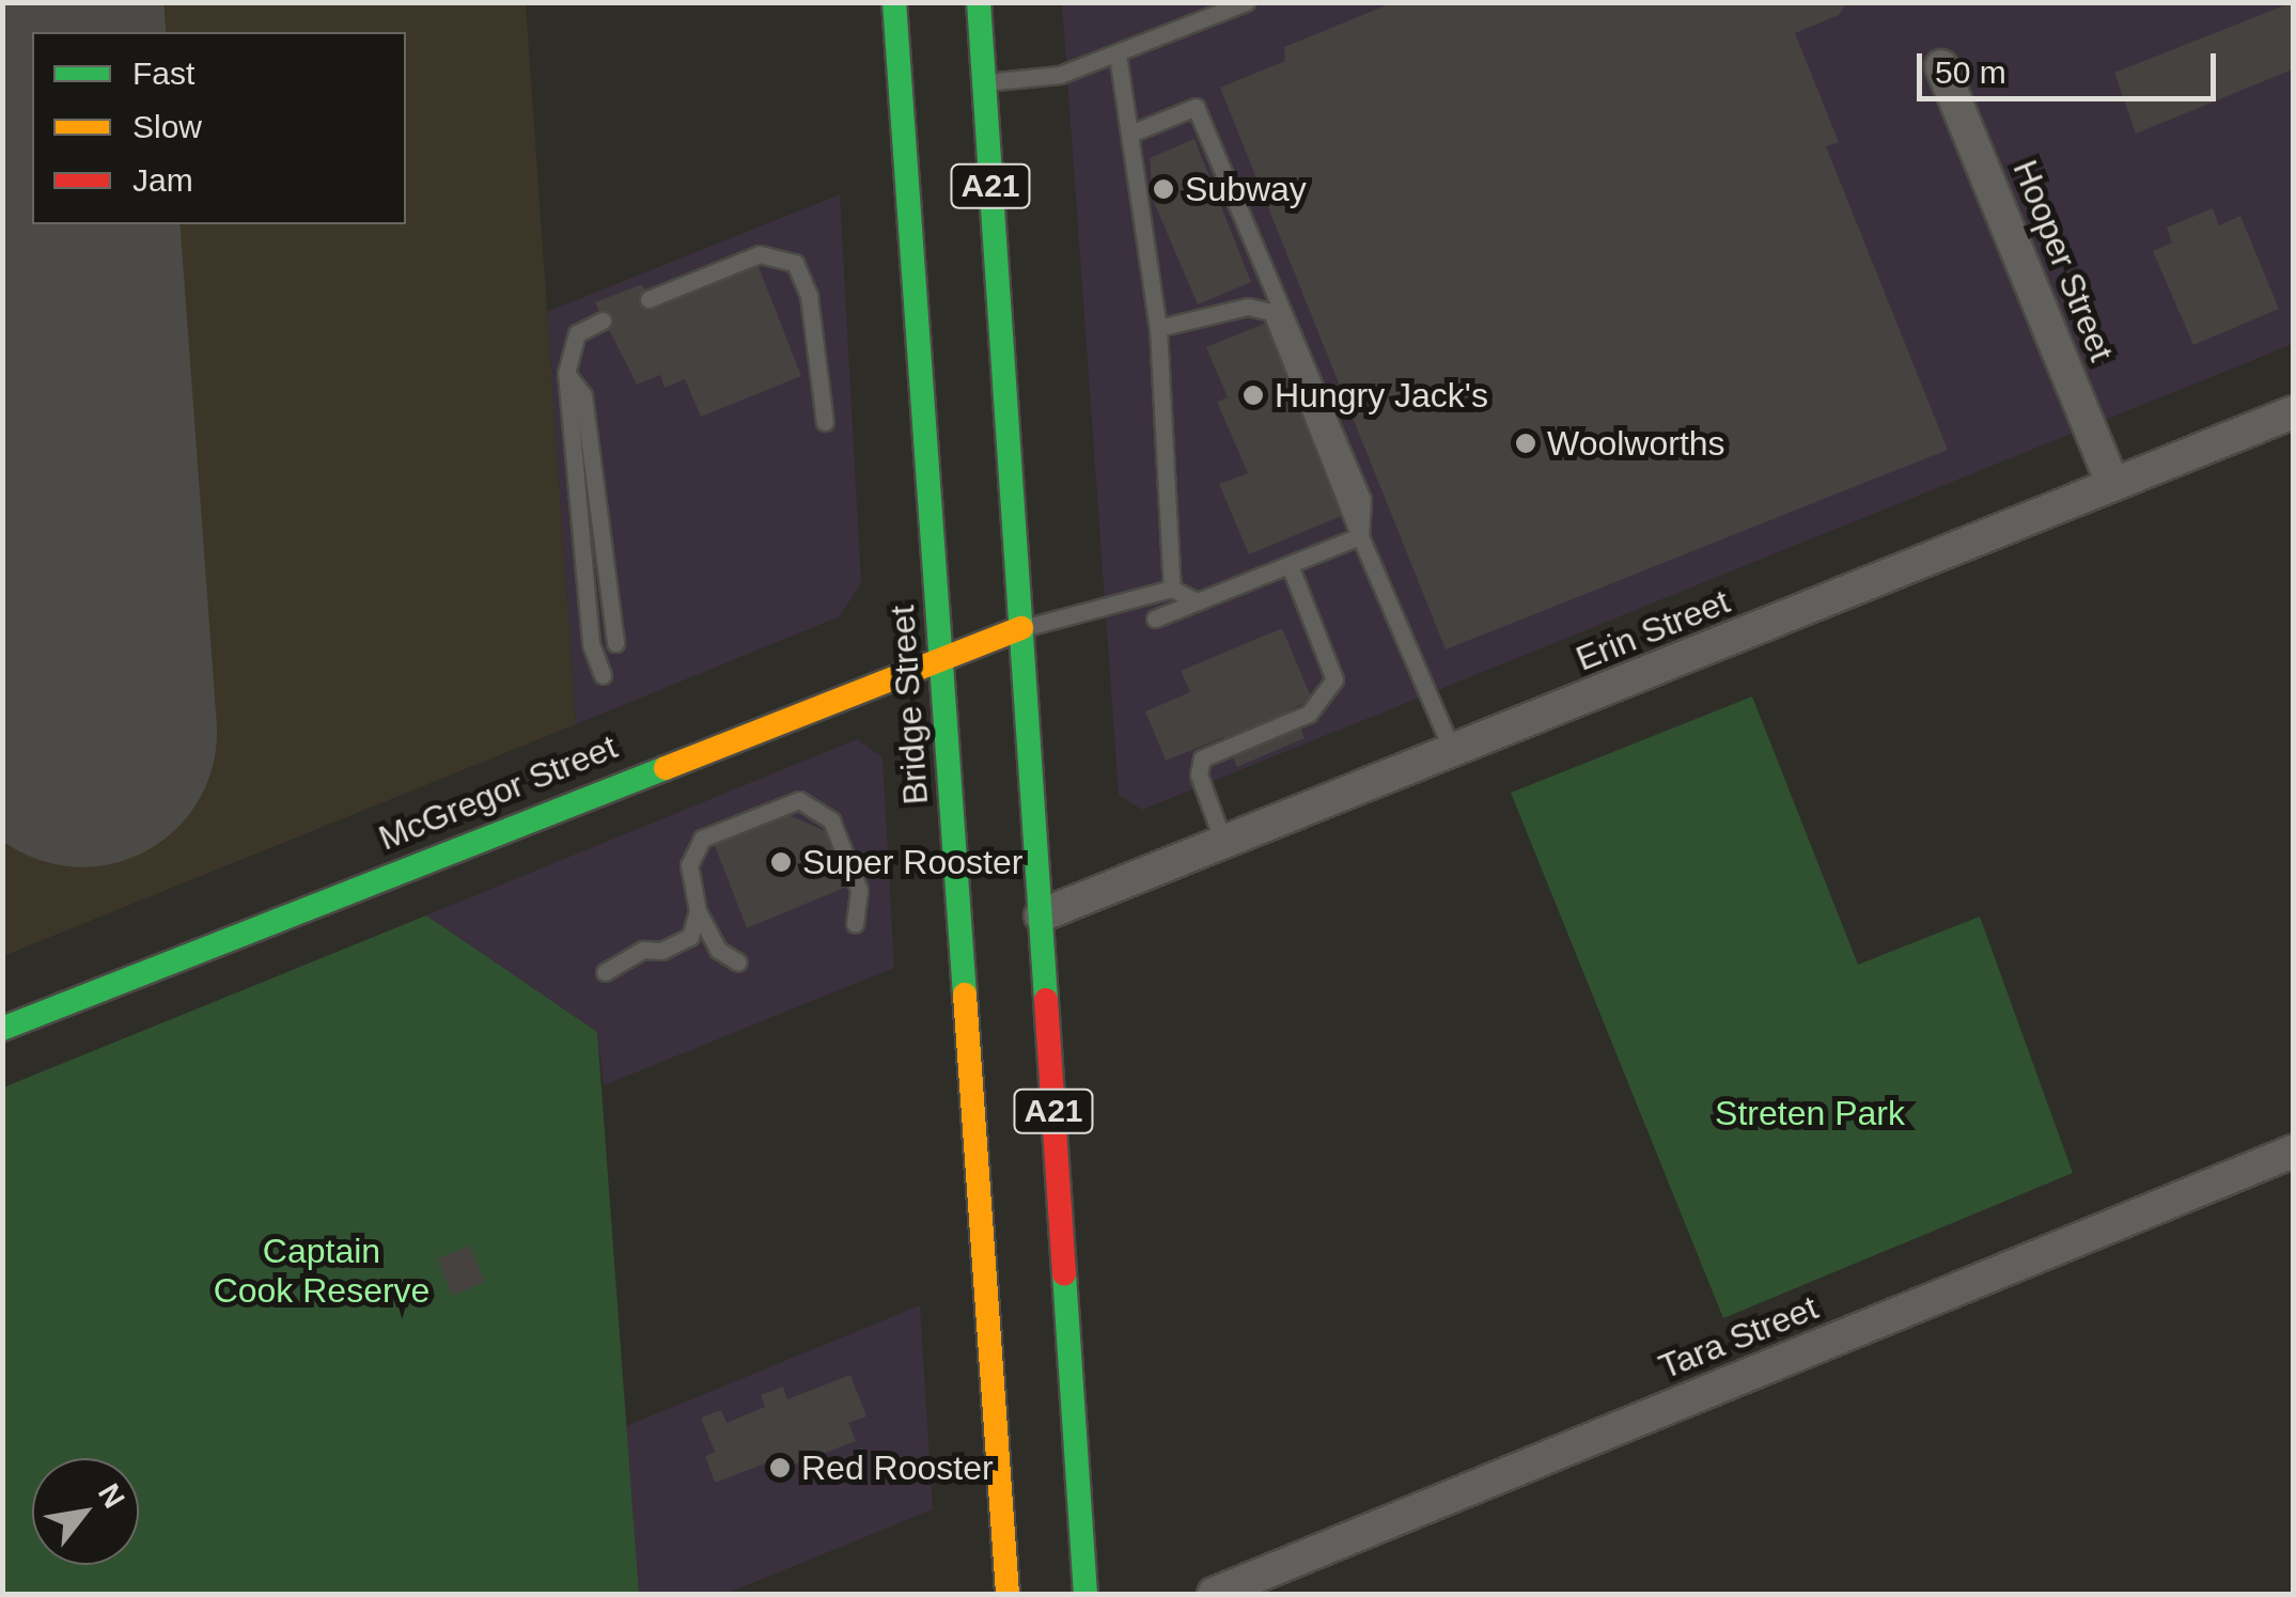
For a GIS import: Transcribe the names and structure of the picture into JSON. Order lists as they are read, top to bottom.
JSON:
{
  "streets": {
    "main road": ["A21", "Bridge Street", "McGregor Street"],
    "street": ["Hooper Street", "Erin Street", "Tara Street"]
  },
  "crossings": [
    ["A21", "Erin Street"],
    ["A21", "McGregor Street"],
    ["Hooper Street", "Erin Street"],
    ["Bridge Street", "McGregor Street"]
  ],
  "parks": ["Streten Park", "Captain Cook Reserve"],
  "places": [
    "Subway",
    "Hungry Jack's",
    "Woolworths",
    "Super Rooster",
    "Red Rooster"
  ],
  "legend": ["Fast", "Slow", "Jam"],
  "scale_bar": "50 m",
  "north": "top right"
}
